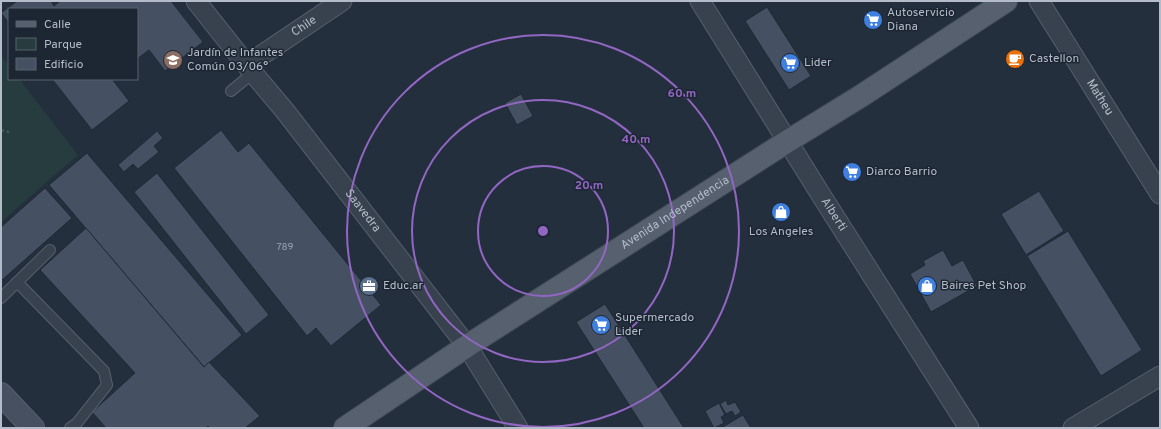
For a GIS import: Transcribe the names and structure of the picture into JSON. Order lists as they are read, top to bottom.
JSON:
{
  "streets": {
    "main road": ["Avenida Independencia"],
    "street": [
      "Chile",
      "Matheu",
      "Saavedra",
      "Alberti"
    ]
  },
  "crossings": [
    ["Chile", "Saavedra"],
    ["Saavedra", "Avenida Independencia"],
    ["Avenida Independencia", "Alberti"]
  ],
  "places": {
    "supermarket": [
      "Autoservicio Diana",
      "Lider",
      "Diarco Barrio",
      "Supermercado Lider"
    ],
    "cafe": ["Castellon"],
    "school or university": ["Jardín de Infantes Común 03/06°"],
    "shop": ["Los Angeles", "Baires Pet Shop"],
    "office": ["Educ.ar"]
  },
  "house_numbers": ["789"],
  "legend": ["Calle", "Parque", "Edificio"],
  "rings": ["60 m", "40 m", "20 m"]
}
